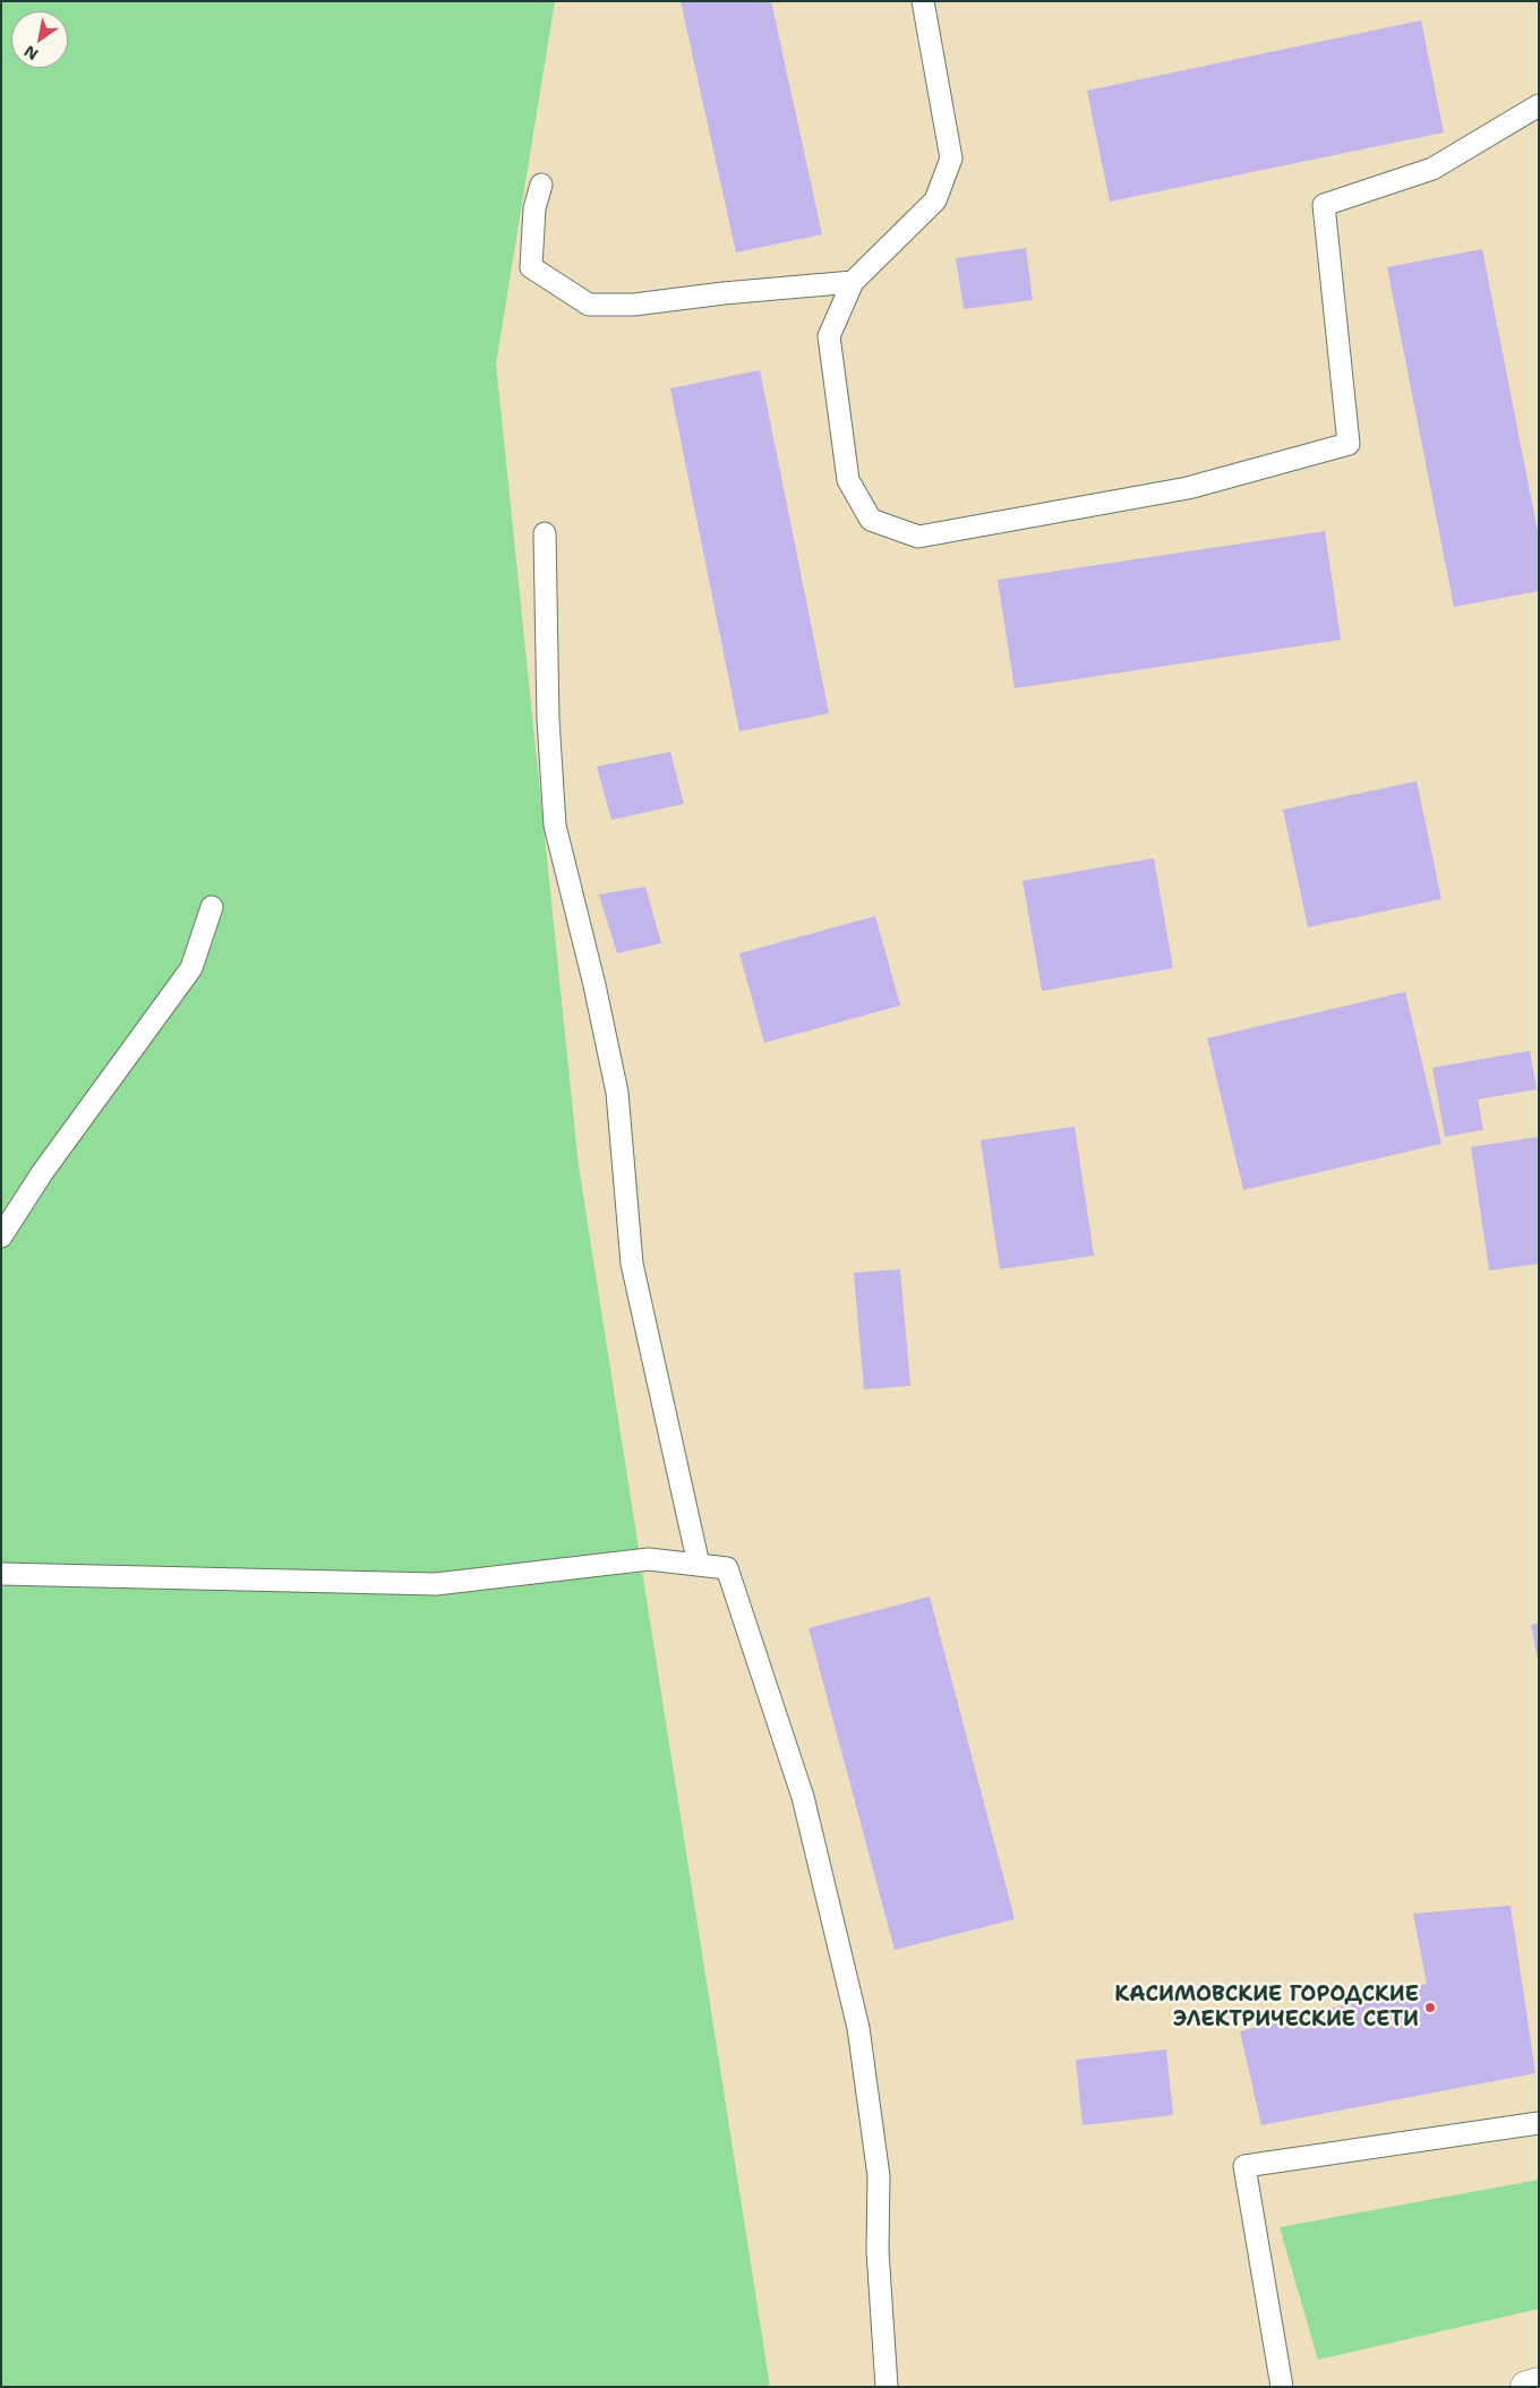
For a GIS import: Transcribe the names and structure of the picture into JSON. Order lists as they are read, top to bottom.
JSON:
{
  "places": ["КАСИМОВСКИЕ ГОРОДСКИЕ ЭЛЕКТРИЧЕСКИЕ СЕТИ"],
  "north": "bottom left"
}
